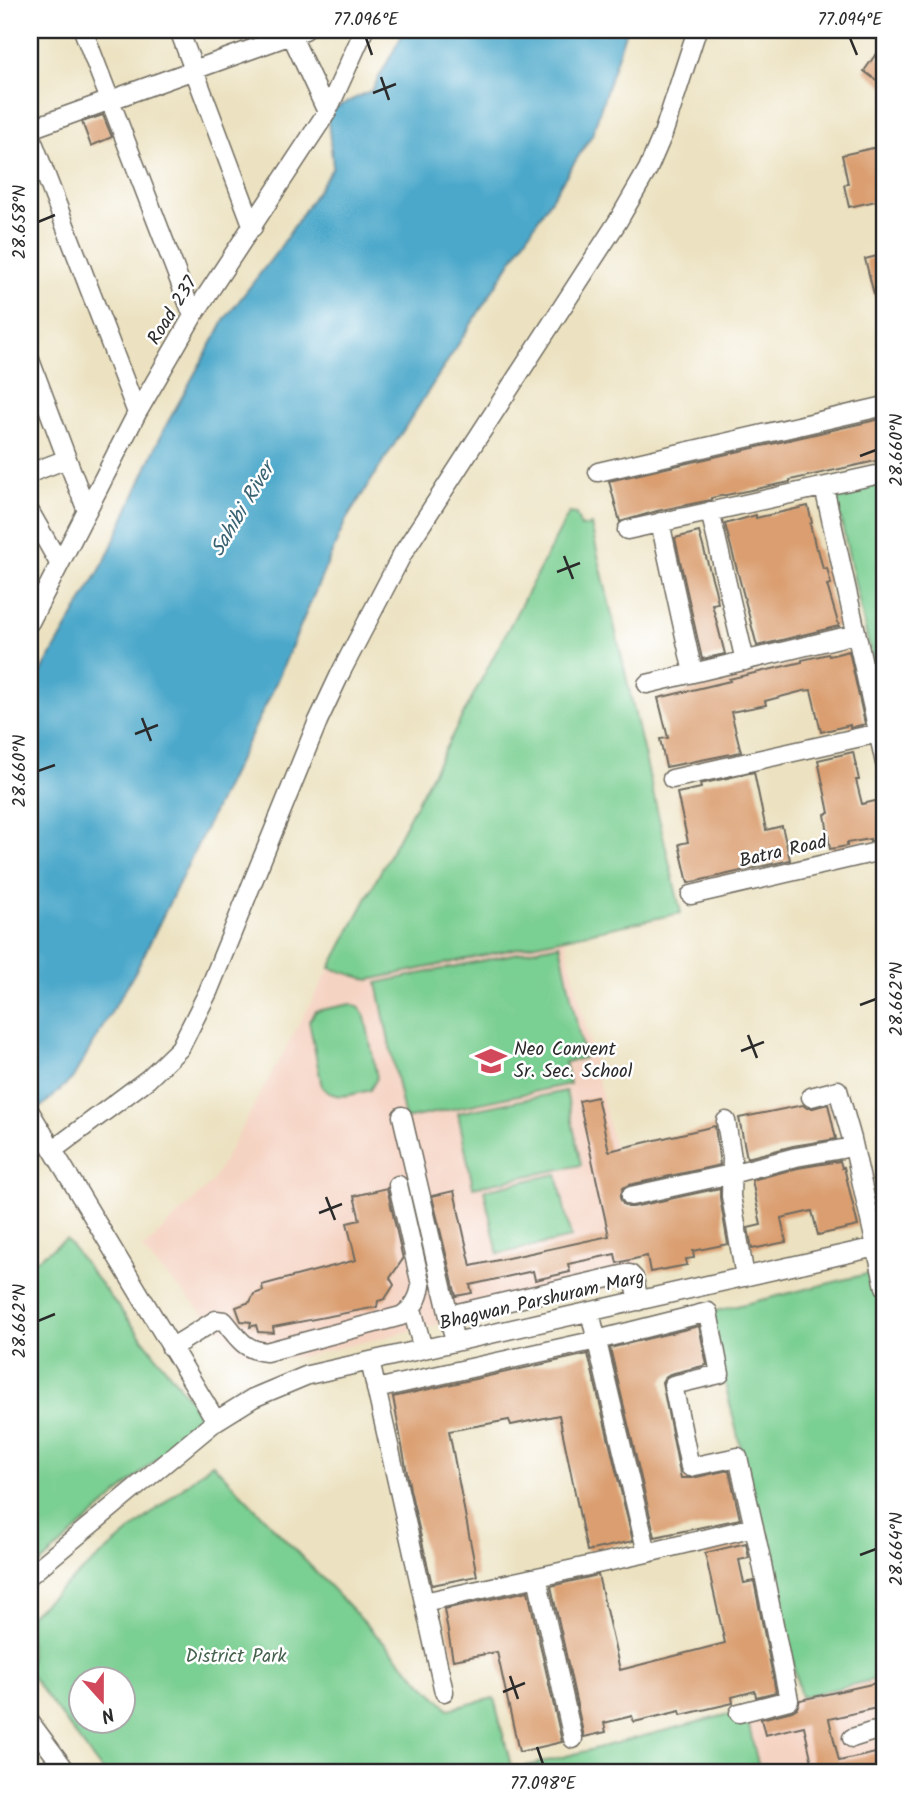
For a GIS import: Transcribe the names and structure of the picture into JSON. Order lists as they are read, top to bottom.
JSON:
{
  "streets": {
    "street": ["Road 237", "Batra Road", "Bhagwan Parshuram Marg"]
  },
  "water": ["Sahibi River"],
  "parks": ["District Park"],
  "places": {
    "school or university": ["Neo Convent Sr. Sec. School"]
  },
  "north": "bottom",
  "coordinates": [
    "77.096°E",
    "77.094°E",
    "28.658°N",
    "28.660°N",
    "28.662°N",
    "28.664°N",
    "77.098°E"
  ]
}
